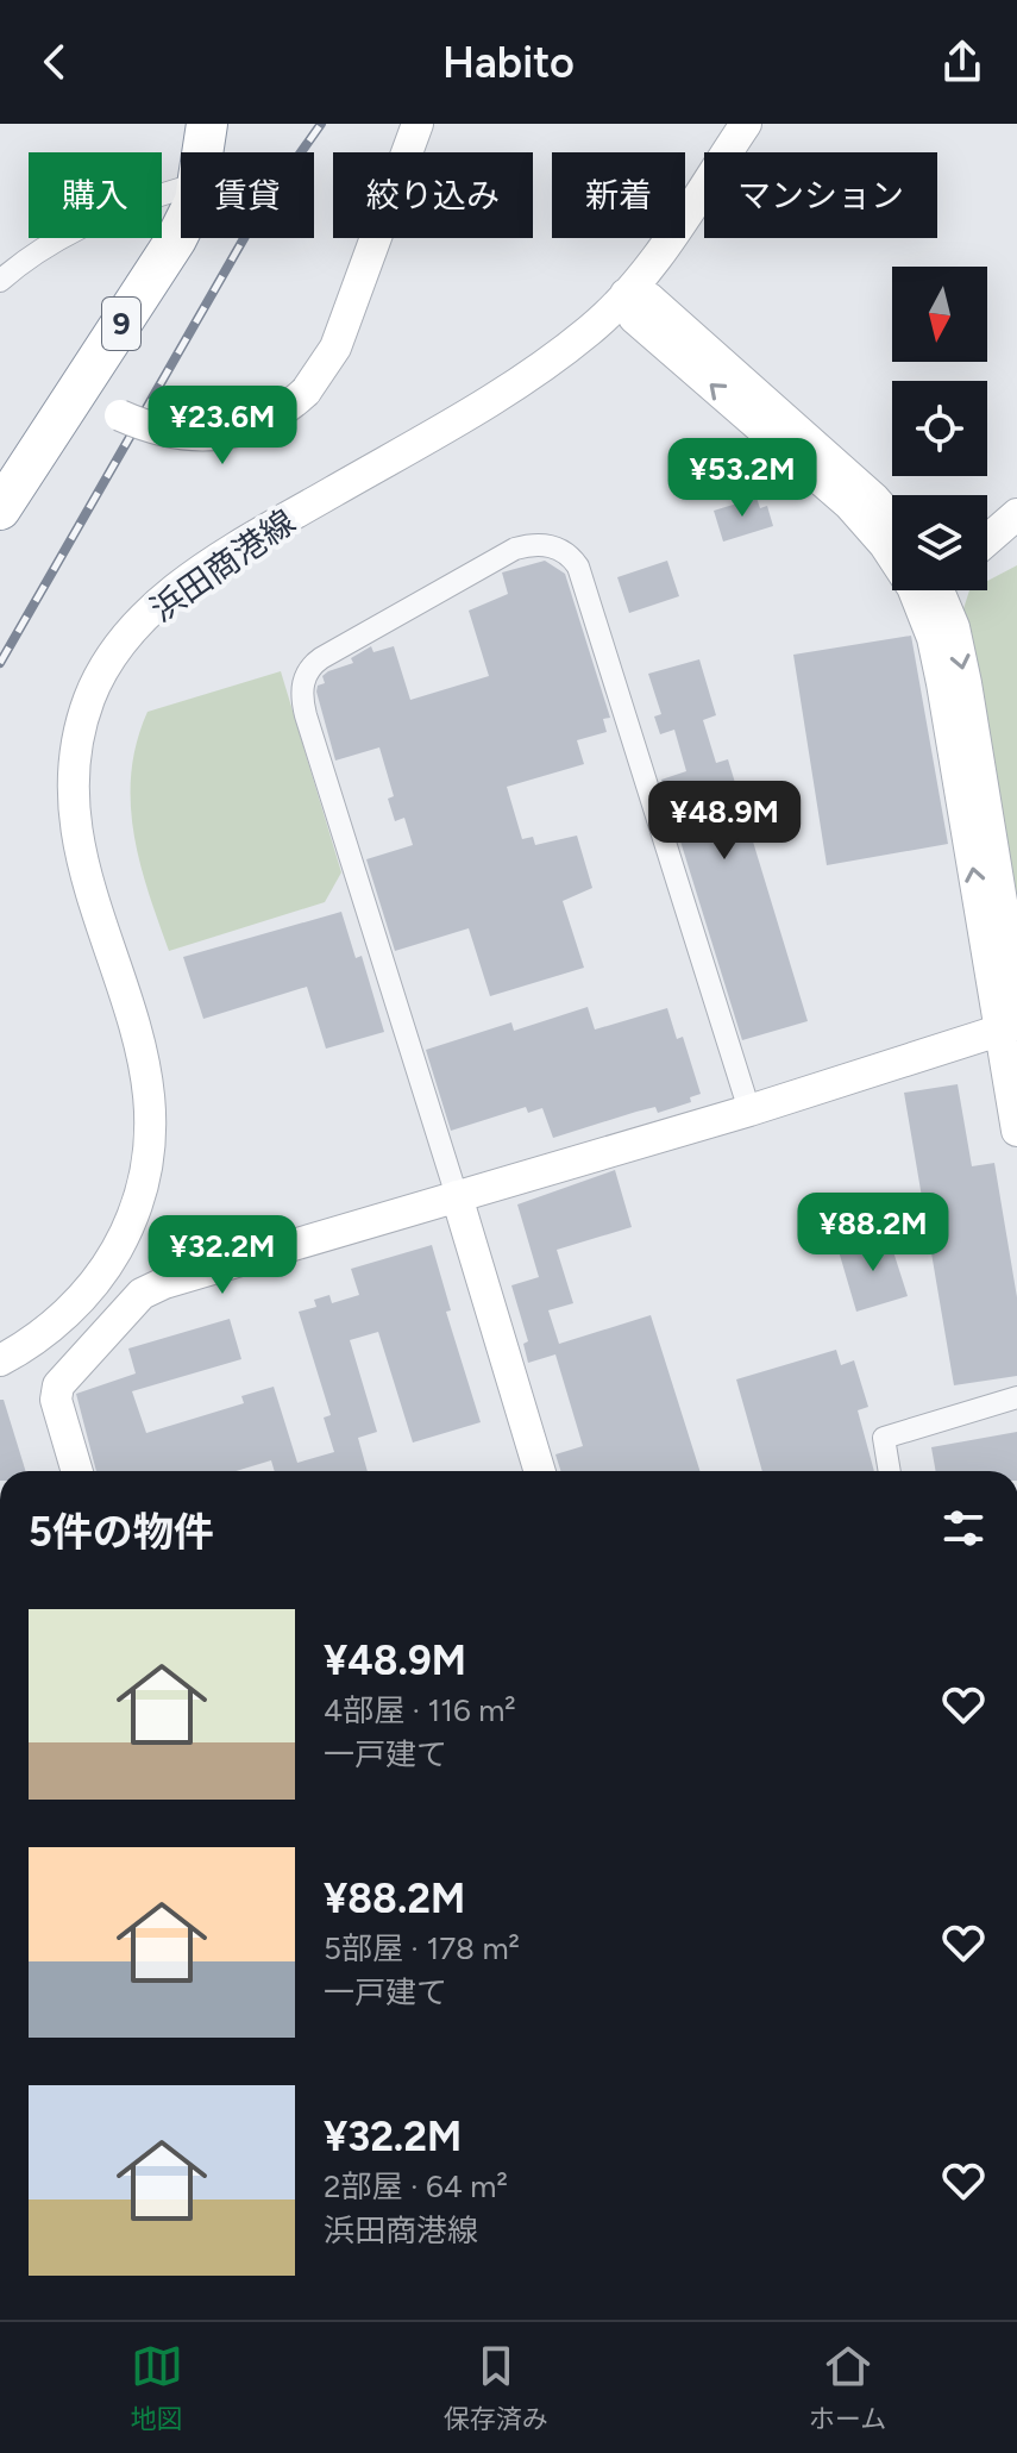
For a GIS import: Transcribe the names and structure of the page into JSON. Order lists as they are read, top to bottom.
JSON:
{
  "streets": {
    "highway": ["9"],
    "street": ["浜田商港線"]
  },
  "north": "bottom",
  "page": {
    "header": "Habito",
    "chip": [
      "購入",
      "賃貸",
      "絞り込み",
      "新着",
      "マンション"
    ],
    "price": [
      "¥23.6M",
      "¥53.2M",
      "¥48.9M",
      "¥88.2M",
      "¥32.2M"
    ],
    "heading": "5件の物件",
    "list": [
      {
        "name": "¥48.9M",
        "note": "4部屋 · 116 m² · 一戸建て"
      },
      {
        "name": "¥88.2M",
        "note": "5部屋 · 178 m² · 一戸建て"
      },
      {
        "name": "¥32.2M",
        "note": "2部屋 · 64 m² · 浜田商港線"
      }
    ],
    "tabs": ["地図", "保存済み", "ホーム"]
  }
}
